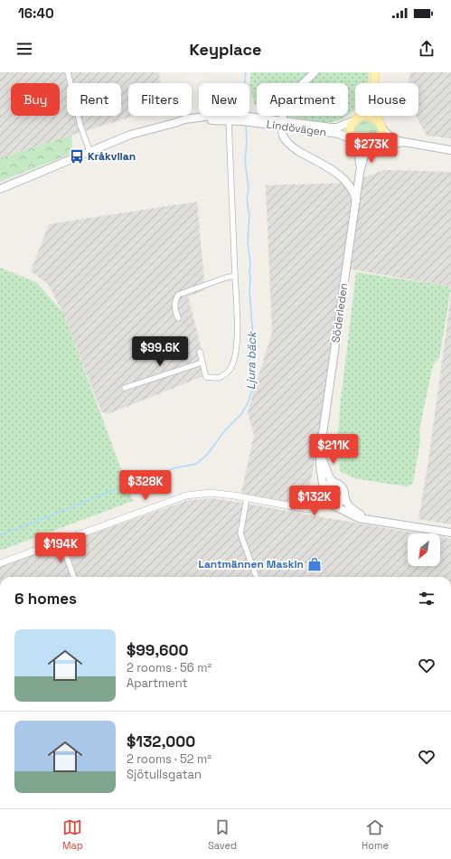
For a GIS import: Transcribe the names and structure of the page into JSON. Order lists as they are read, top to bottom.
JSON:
{
  "streets": {
    "main road": ["Lindövägen", "Söderleden"]
  },
  "crossings": [
    ["Lindövägen", "Söderleden"]
  ],
  "water": ["Ljura bäck"],
  "places": {
    "bus stop": ["Kråkvilan"],
    "shop": ["Lantmännen Maskin"]
  },
  "north": "bottom left",
  "page": {
    "status": "16:40",
    "header": "Keyplace",
    "chip": [
      "Buy",
      "Rent",
      "Filters",
      "New",
      "Apartment",
      "House"
    ],
    "price": [
      "$273K",
      "$99.6K",
      "$211K",
      "$328K",
      "$132K",
      "$194K"
    ],
    "heading": "6 homes",
    "list": [
      {
        "name": "$99,600",
        "note": "2 rooms · 56 m² · Apartment"
      },
      {
        "name": "$132,000",
        "note": "2 rooms · 52 m² · Sjötullsgatan"
      }
    ],
    "tabs": ["Map", "Saved", "Home"]
  }
}
